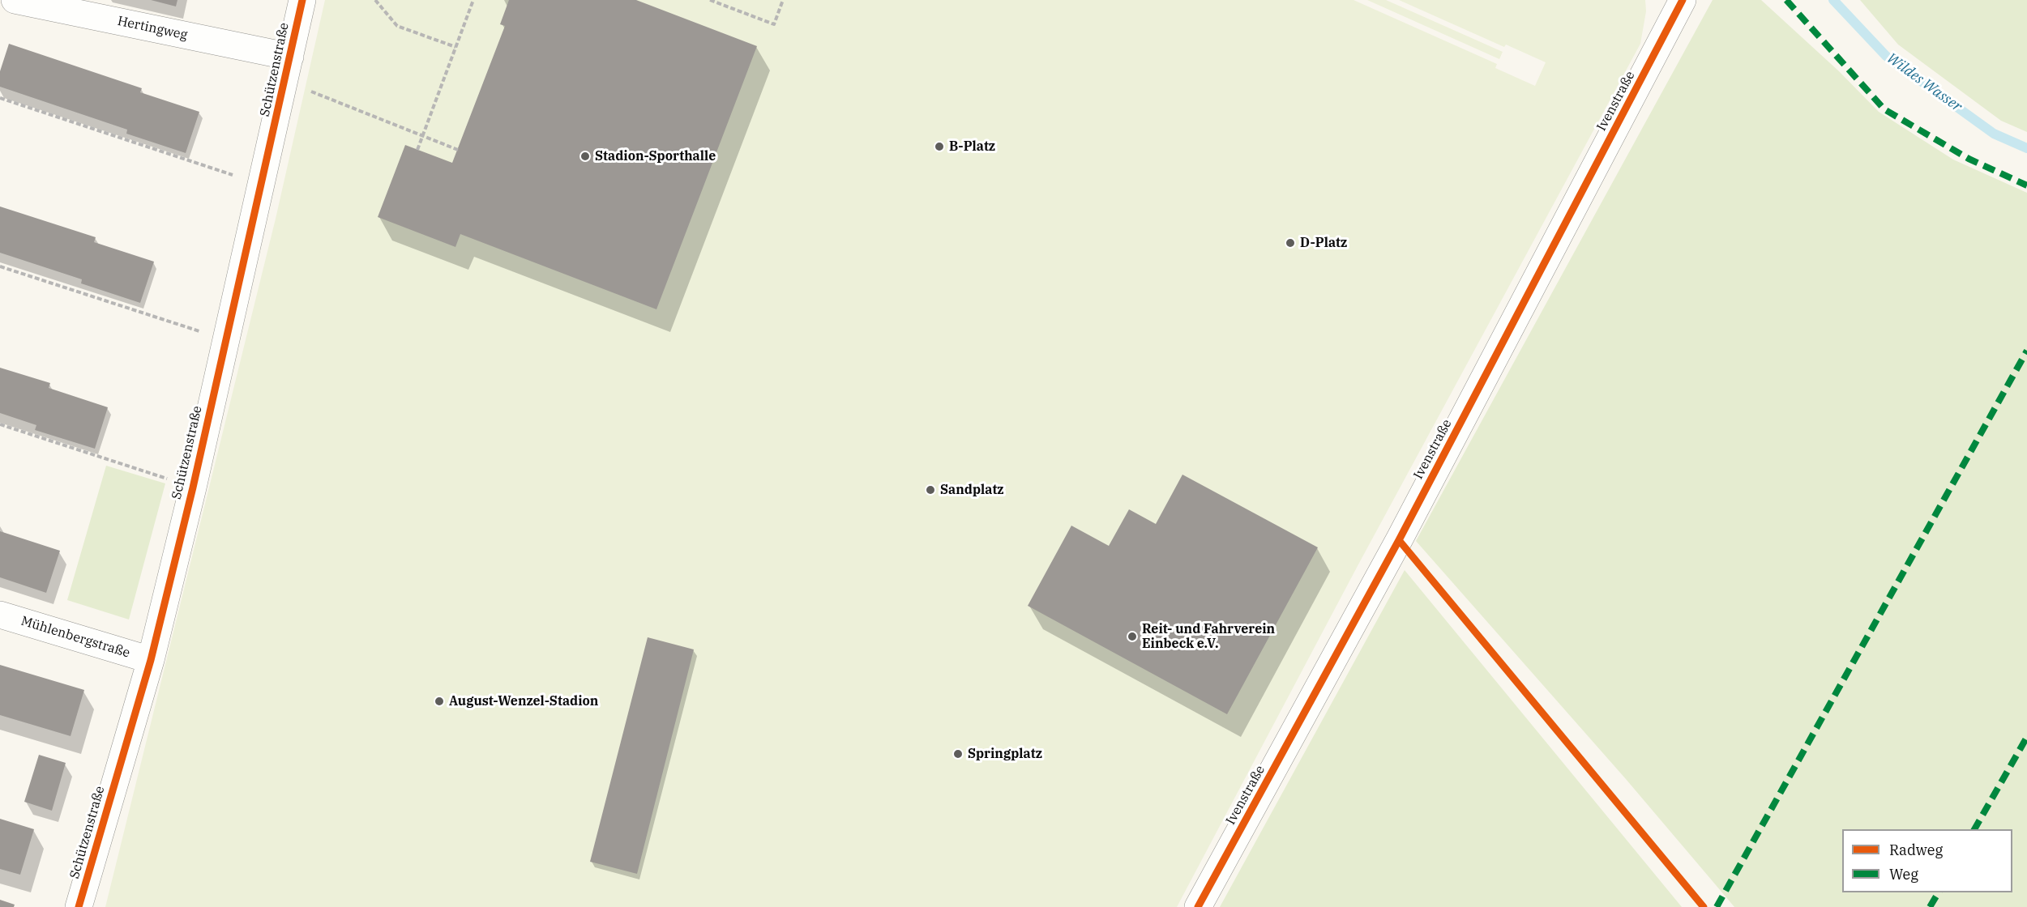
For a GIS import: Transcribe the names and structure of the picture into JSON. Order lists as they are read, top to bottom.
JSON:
{
  "streets": {
    "street": [
      "Hertingweg",
      "Schützenstraße",
      "Ivenstraße",
      "Mühlenbergstraße"
    ]
  },
  "crossings": [
    ["Hertingweg", "Schützenstraße"],
    ["Schützenstraße", "Mühlenbergstraße"]
  ],
  "water": ["Wildes Wasser"],
  "places": [
    "B-Platz",
    "Stadion-Sporthalle",
    "D-Platz",
    "Sandplatz",
    "Reit- und Fahrverein Einbeck e.V.",
    "August-Wenzel-Stadion",
    "Springplatz"
  ],
  "legend": ["Radweg", "Weg"]
}
